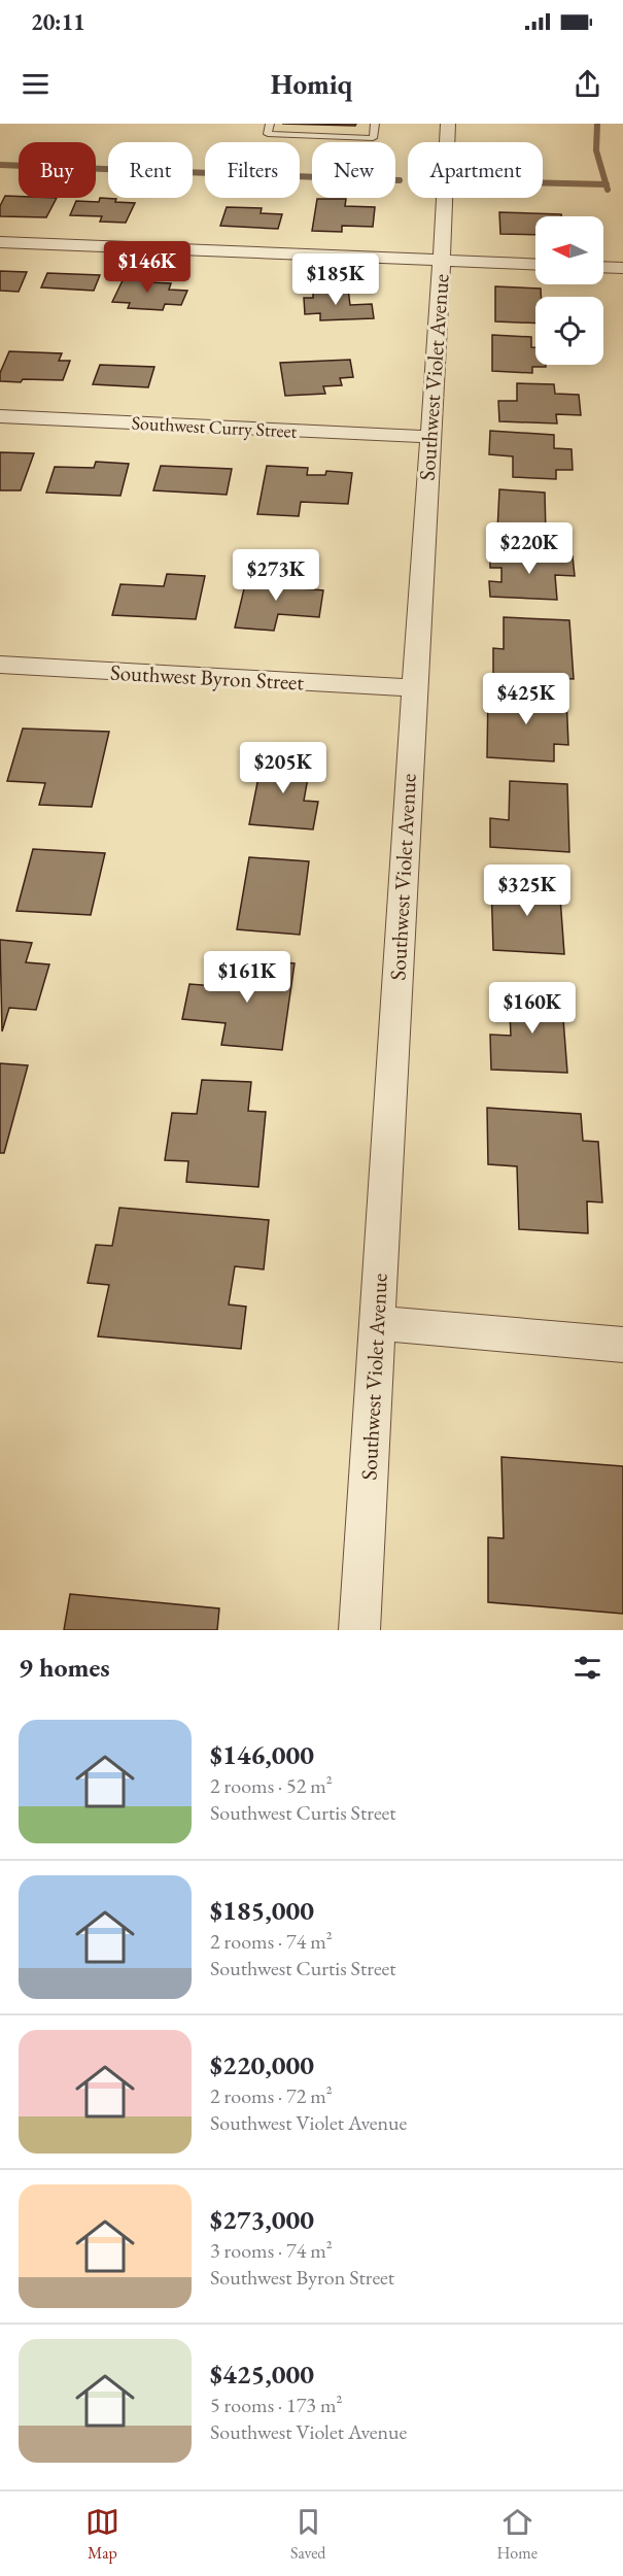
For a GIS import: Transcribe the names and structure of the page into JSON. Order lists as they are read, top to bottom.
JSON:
{
  "streets": {
    "street": ["Southwest Violet Avenue", "Southwest Curry Street", "Southwest Byron Street"]
  },
  "crossings": [
    ["Southwest Violet Avenue", "Southwest Curry Street"],
    ["Southwest Violet Avenue", "Southwest Byron Street"]
  ],
  "north": "left",
  "page": {
    "status": "20:11",
    "header": "Homiq",
    "chip": [
      "Buy",
      "Rent",
      "Filters",
      "New",
      "Apartment"
    ],
    "price": [
      "$146K",
      "$185K",
      "$220K",
      "$273K",
      "$425K",
      "$205K",
      "$325K",
      "$161K",
      "$160K"
    ],
    "heading": "9 homes",
    "list": [
      {
        "name": "$146,000",
        "note": "2 rooms · 52 m² · Southwest Curtis Street"
      },
      {
        "name": "$185,000",
        "note": "2 rooms · 74 m² · Southwest Curtis Street"
      },
      {
        "name": "$220,000",
        "note": "2 rooms · 72 m² · Southwest Violet Avenue"
      },
      {
        "name": "$273,000",
        "note": "3 rooms · 74 m² · Southwest Byron Street"
      },
      {
        "name": "$425,000",
        "note": "5 rooms · 173 m² · Southwest Violet Avenue"
      }
    ],
    "tabs": ["Map", "Saved", "Home"]
  }
}
